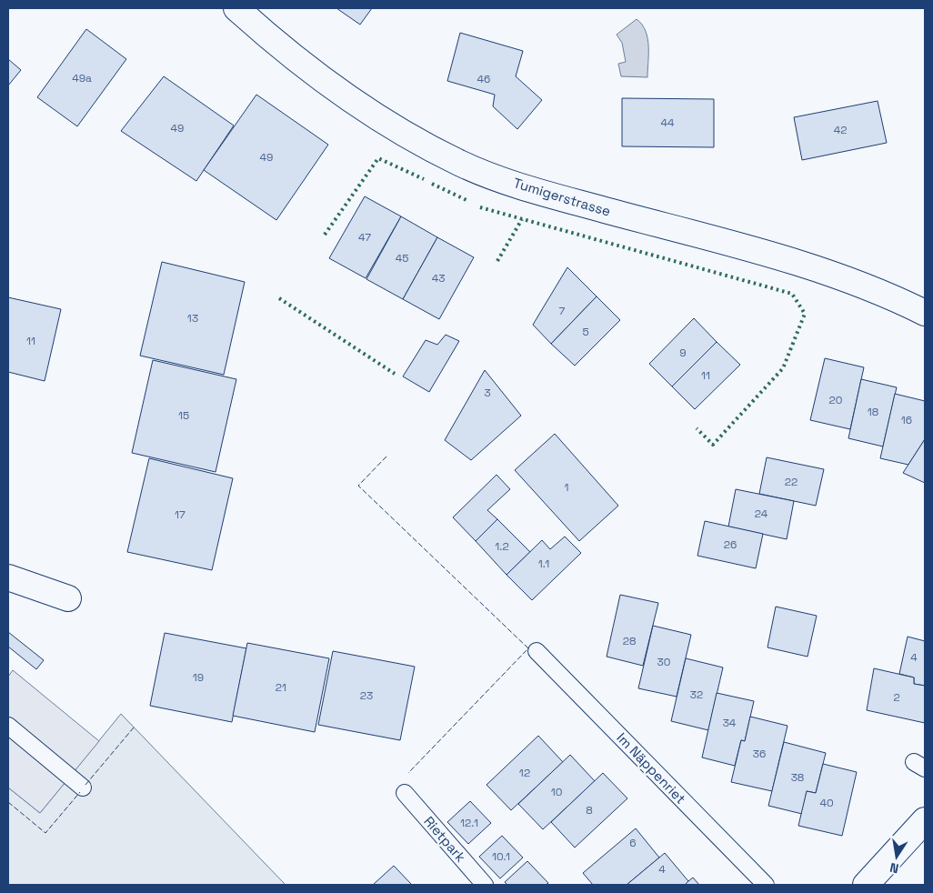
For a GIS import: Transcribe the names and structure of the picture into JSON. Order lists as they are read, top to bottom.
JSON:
{
  "streets": {
    "street": ["Tumigerstrasse"],
    "lane": ["Im Näppenriet", "Rietpark"]
  },
  "house_numbers": [
    "49a",
    "46",
    "44",
    "49",
    "42",
    "49",
    "47",
    "45",
    "43",
    "7",
    "13",
    "5",
    "11",
    "9",
    "11",
    "3",
    "20",
    "18",
    "15",
    "16",
    "22",
    "1",
    "24",
    "17",
    "26",
    "1.2",
    "1.1",
    "28",
    "4",
    "30",
    "19",
    "21",
    "32",
    "23",
    "2",
    "34",
    "36",
    "12",
    "38",
    "10",
    "40",
    "8",
    "12.1",
    "6",
    "10.1",
    "4"
  ],
  "north": "bottom"
}
